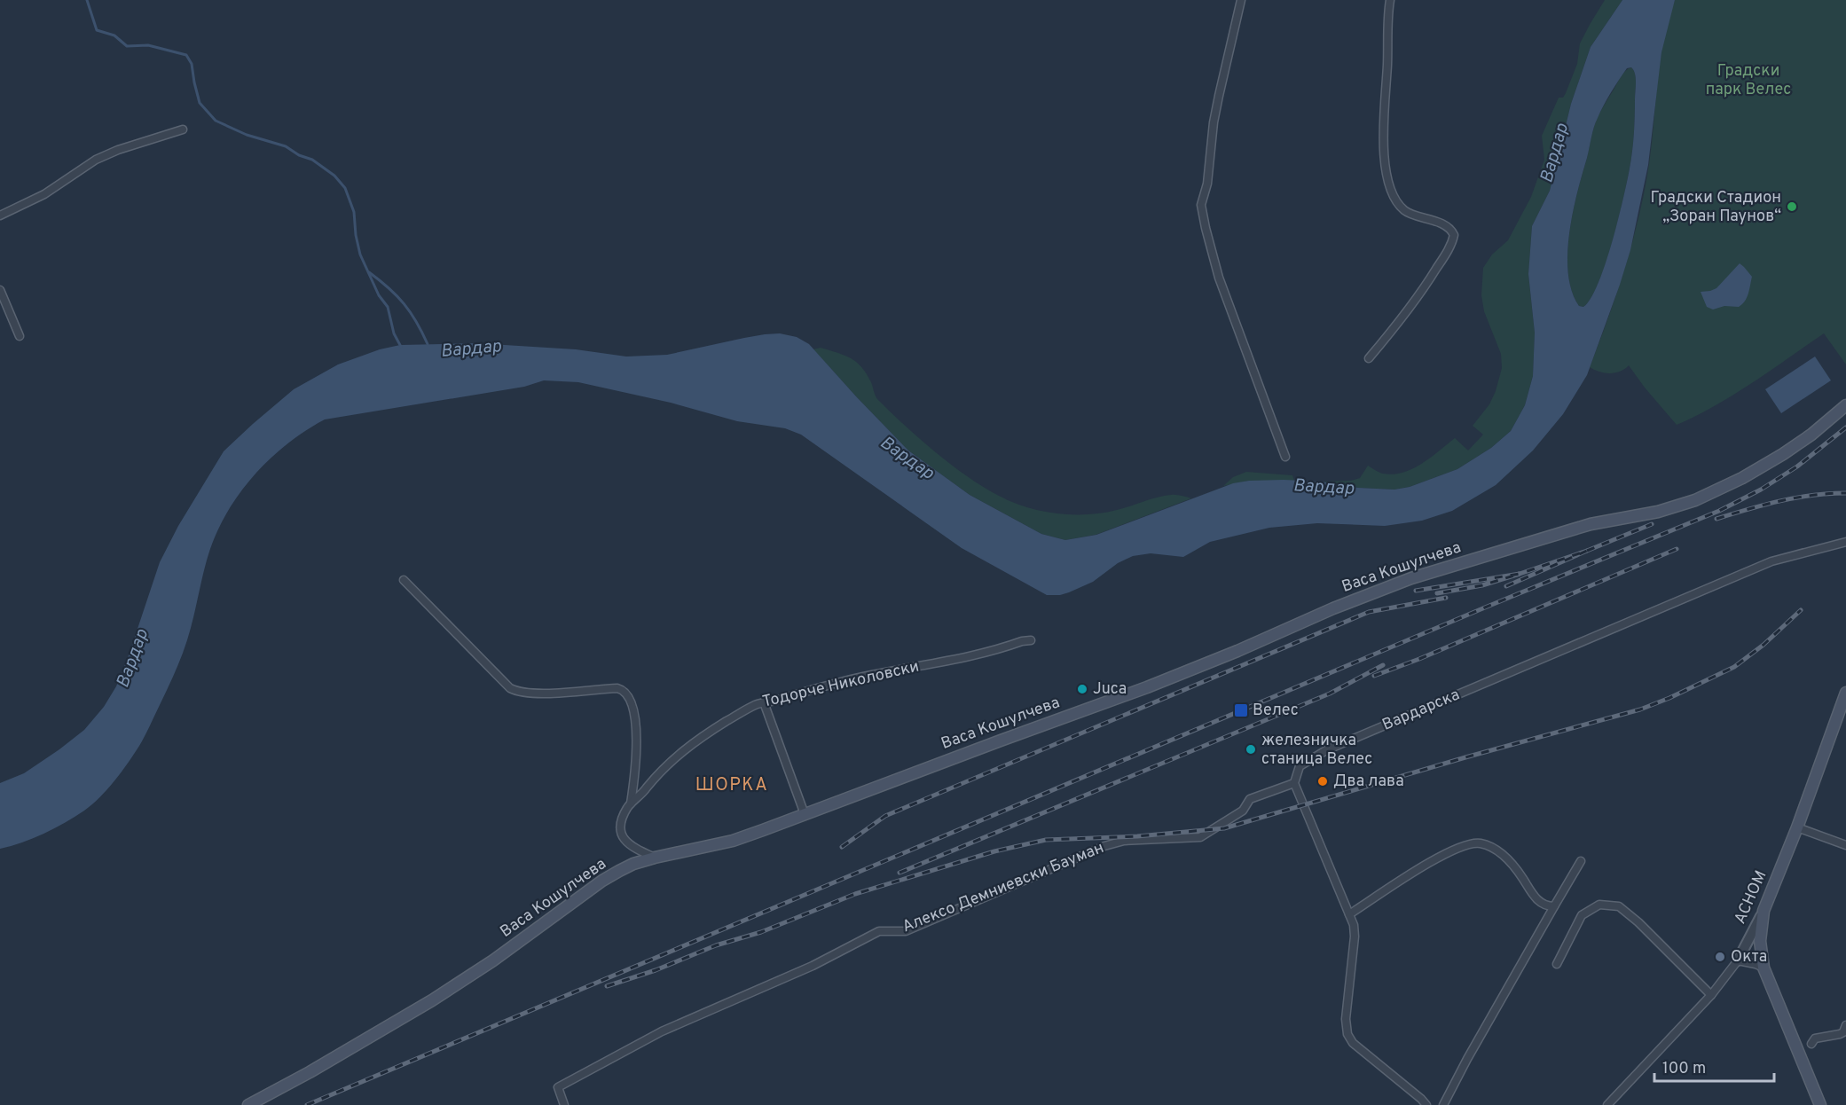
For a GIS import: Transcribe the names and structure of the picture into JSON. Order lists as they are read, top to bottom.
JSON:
{
  "streets": {
    "main road": ["Васа Кошулчева", "АСНОМ"],
    "street": ["Тодорче Николовски", "Вардарска", "Алексо Демниевски Бауман"]
  },
  "crossings": [
    ["Васа Кошулчева", "Тодорче Николовски"],
    ["Вардарска", "Алексо Демниевски Бауман"]
  ],
  "districts": ["ШОРКА"],
  "water": ["Вардар"],
  "parks": ["Градски парк Велес"],
  "places": {
    "other": [
      "Градски Стадион „Зоран Паунов“",
      "Juca",
      "железничка станица Велес",
      "Два лава",
      "Окта"
    ],
    "transit": ["Велес"]
  },
  "scale_bar": "100 m"
}
